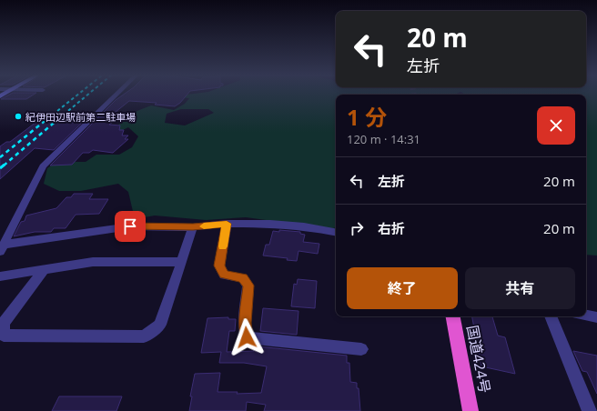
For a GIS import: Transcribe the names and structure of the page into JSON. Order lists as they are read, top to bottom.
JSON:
{
  "streets": {
    "highway": ["国道424号"]
  },
  "places": ["紀伊田辺駅前第二駐車場"],
  "page": {
    "turn": ["20 m", "左折"],
    "heading": ["1 分", "120 m · 14:31"],
    "list": [
      {
        "name": "左折",
        "value": "20 m"
      },
      {
        "name": "右折",
        "value": "20 m"
      }
    ],
    "buttons": ["終了", "共有"]
  }
}
